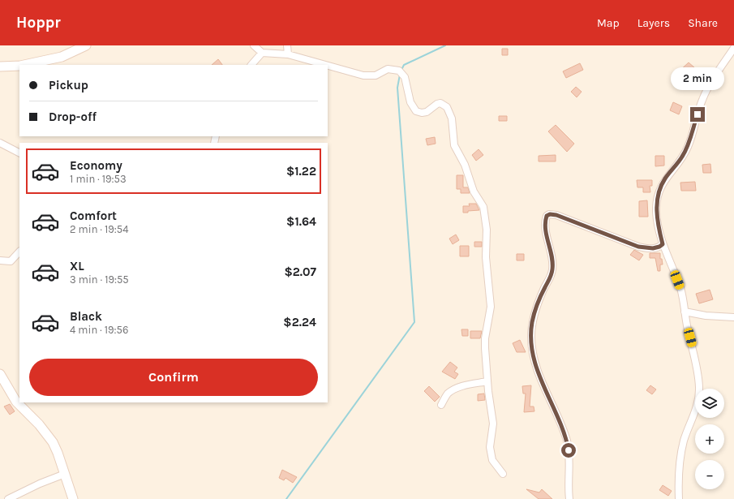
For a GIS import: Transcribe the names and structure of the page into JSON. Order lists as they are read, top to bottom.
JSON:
{
  "page": {
    "header": "Hoppr",
    "nav": ["Map", "Layers", "Share"],
    "banner": ["Pickup", "Drop-off"],
    "bubble": "2 min",
    "list": [
      {
        "name": "Economy",
        "note": "1 min · 19:53",
        "value": "$1.22"
      },
      {
        "name": "Comfort",
        "note": "2 min · 19:54",
        "value": "$1.64"
      },
      {
        "name": "XL",
        "note": "3 min · 19:55",
        "value": "$2.07"
      },
      {
        "name": "Black",
        "note": "4 min · 19:56",
        "value": "$2.24"
      }
    ],
    "buttons": "Confirm",
    "map_buttons": ["+", "−"]
  }
}
